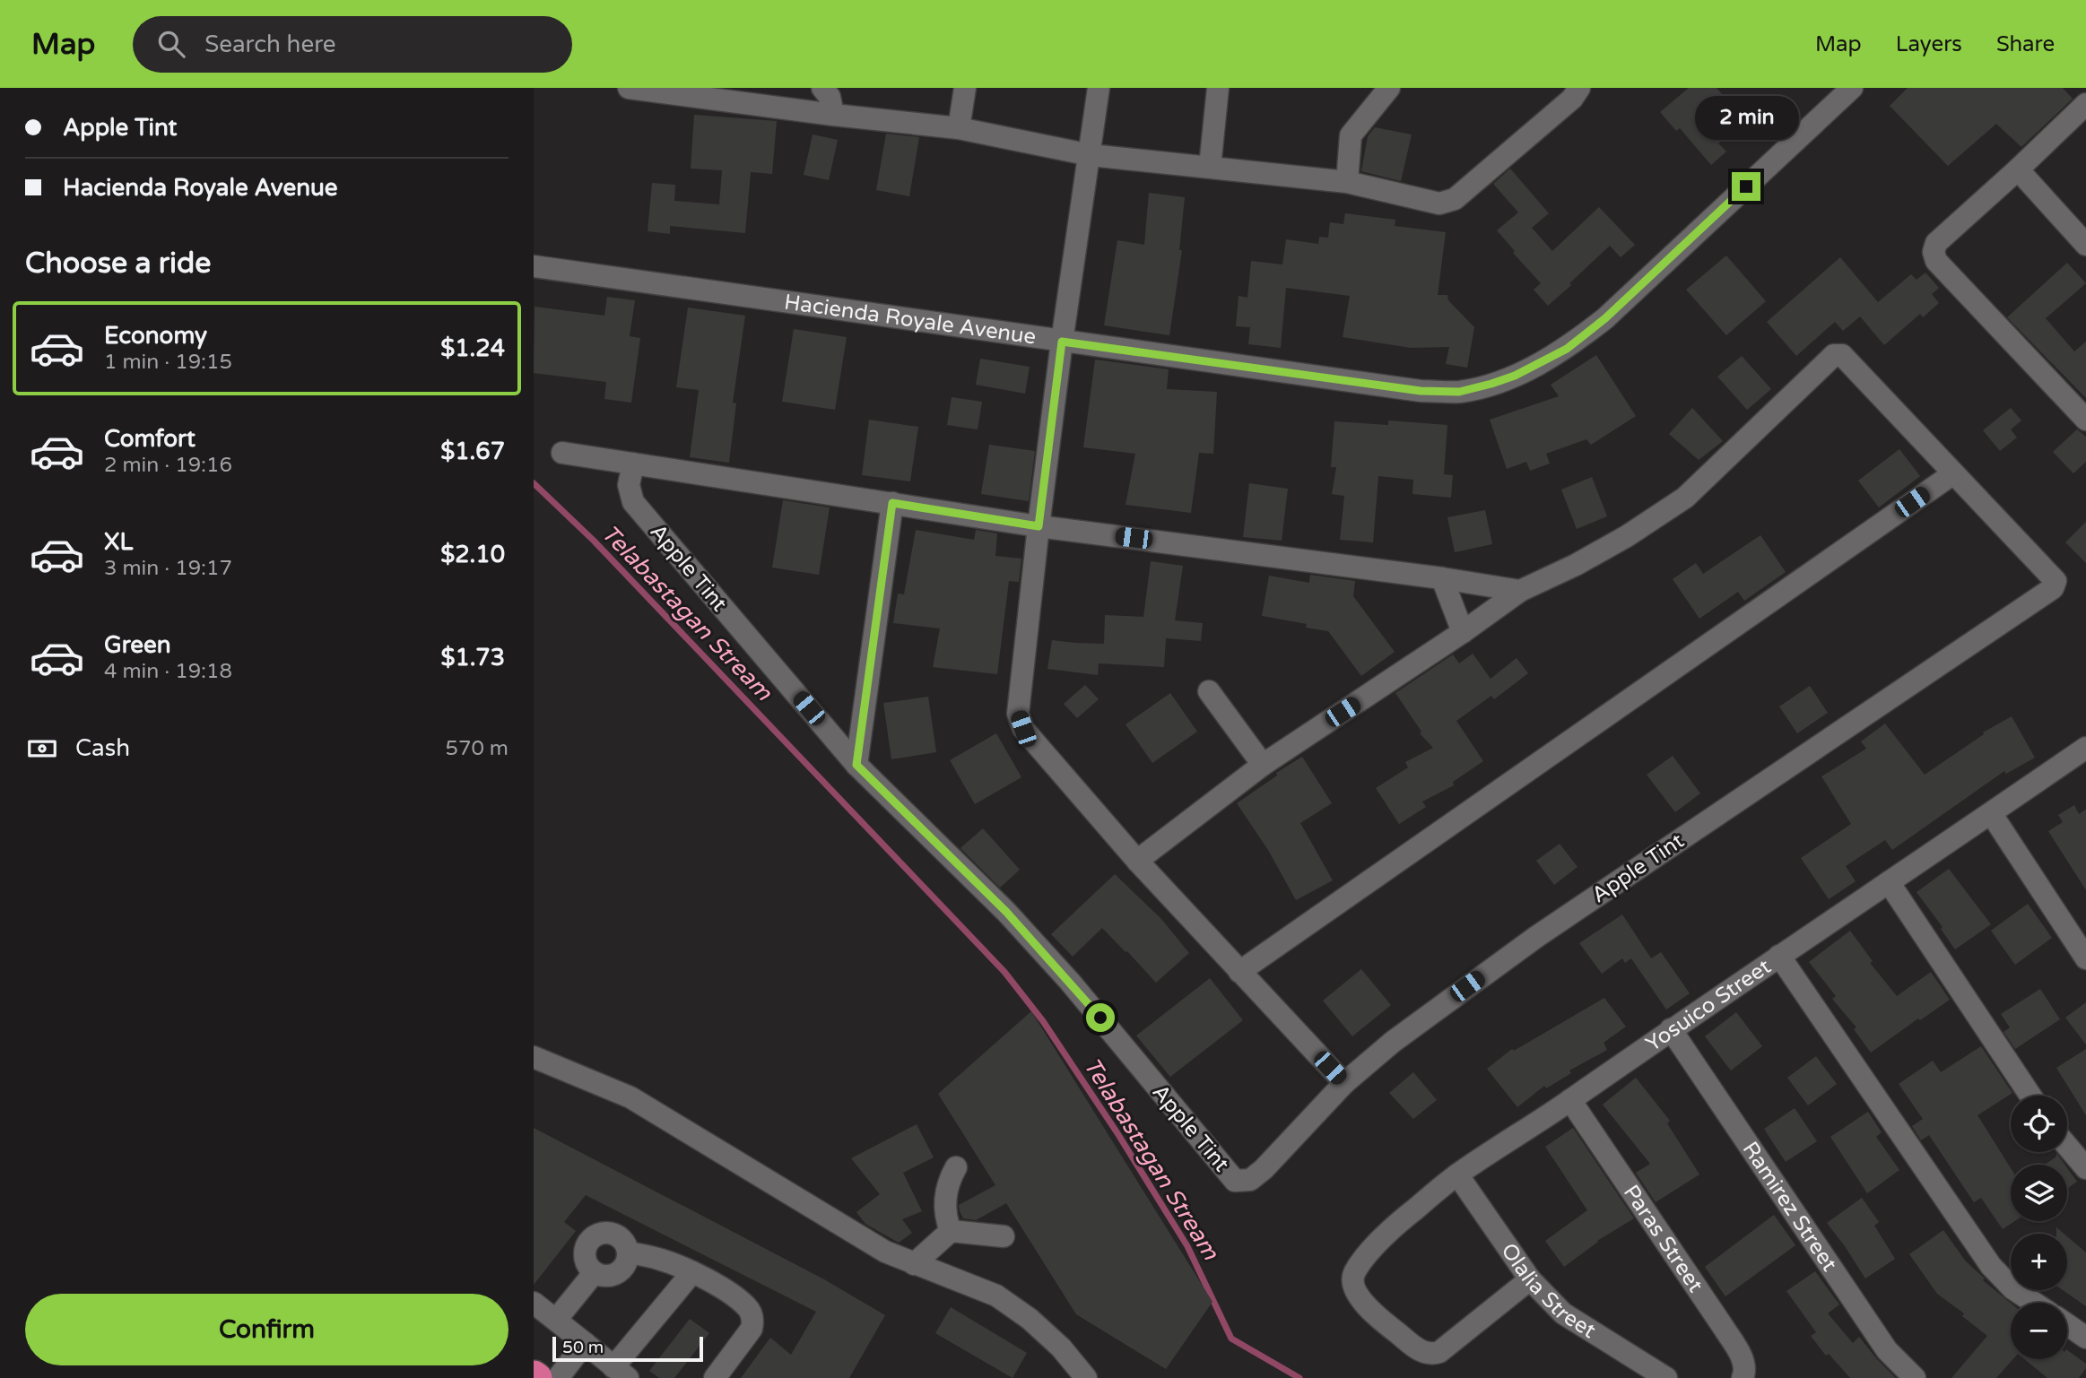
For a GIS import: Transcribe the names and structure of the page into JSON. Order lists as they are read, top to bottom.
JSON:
{
  "streets": {
    "street": [
      "Hacienda Royale Avenue",
      "Apple Tint",
      "Yosuico Street",
      "Ramirez Street",
      "Paras Street",
      "Olalia Street"
    ]
  },
  "crossings": [
    ["Yosuico Street", "Ramirez Street"],
    ["Yosuico Street", "Paras Street"],
    ["Yosuico Street", "Olalia Street"]
  ],
  "water": ["Telabastagan Stream"],
  "scale_bar": "50 m",
  "page": {
    "header": "Map",
    "search": "Search here",
    "nav": ["Map", "Layers", "Share"],
    "banner": ["Apple Tint", "Hacienda Royale Avenue"],
    "bubble": "2 min",
    "heading": "Choose a ride",
    "list": [
      {
        "name": "Economy",
        "note": "1 min · 19:15",
        "value": "$1.24"
      },
      {
        "name": "Comfort",
        "note": "2 min · 19:16",
        "value": "$1.67"
      },
      {
        "name": "XL",
        "note": "3 min · 19:17",
        "value": "$2.10"
      },
      {
        "name": "Green",
        "note": "4 min · 19:18",
        "value": "$1.73"
      }
    ],
    "pay": ["Cash", "570 m"],
    "map_buttons": ["+", "−"],
    "buttons": "Confirm",
    "scale": "50 m"
  }
}
